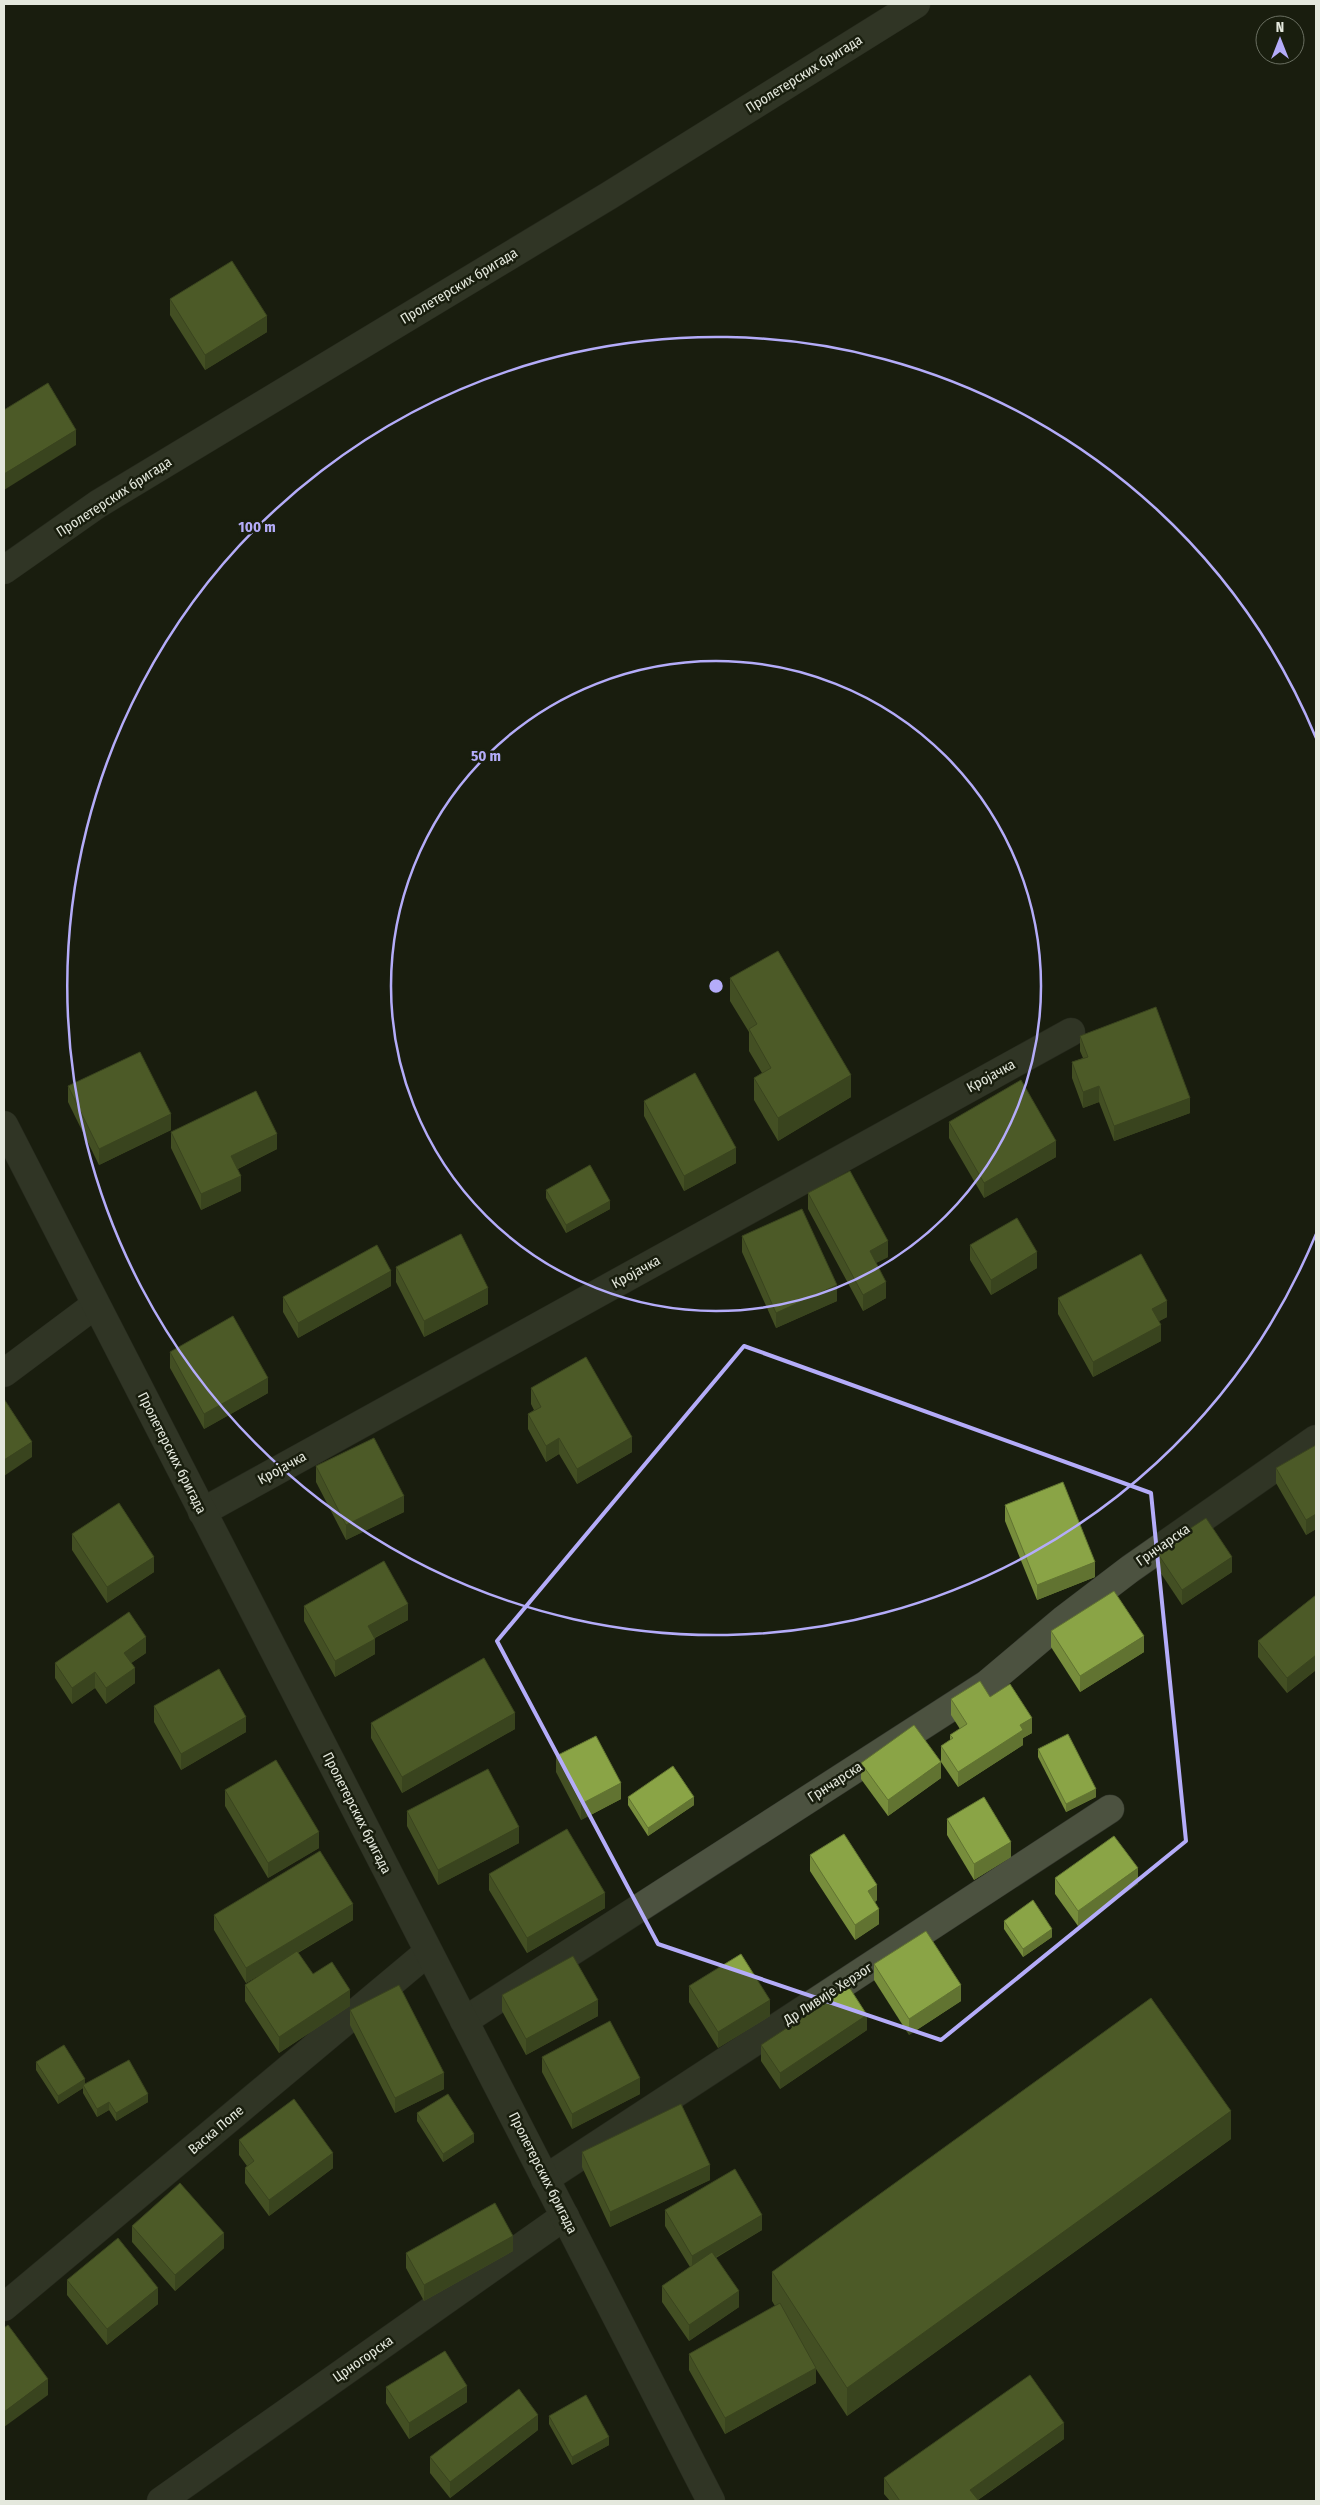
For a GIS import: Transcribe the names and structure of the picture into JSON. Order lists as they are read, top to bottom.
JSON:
{
  "streets": {
    "street": [
      "Пролетерских бригада",
      "Кројачка",
      "Грнчарска",
      "Др Ливије Херзог",
      "Васка Попе",
      "Црногорска"
    ]
  },
  "crossings": [
    ["Пролетерских бригада", "Кројачка"],
    ["Пролетерских бригада", "Грнчарска"],
    ["Пролетерских бригада", "Др Ливије Херзог"],
    ["Пролетерских бригада", "Васка Попе"],
    ["Пролетерских бригада", "Црногорска"]
  ],
  "north": "top",
  "rings": ["100 m", "50 m"]
}
